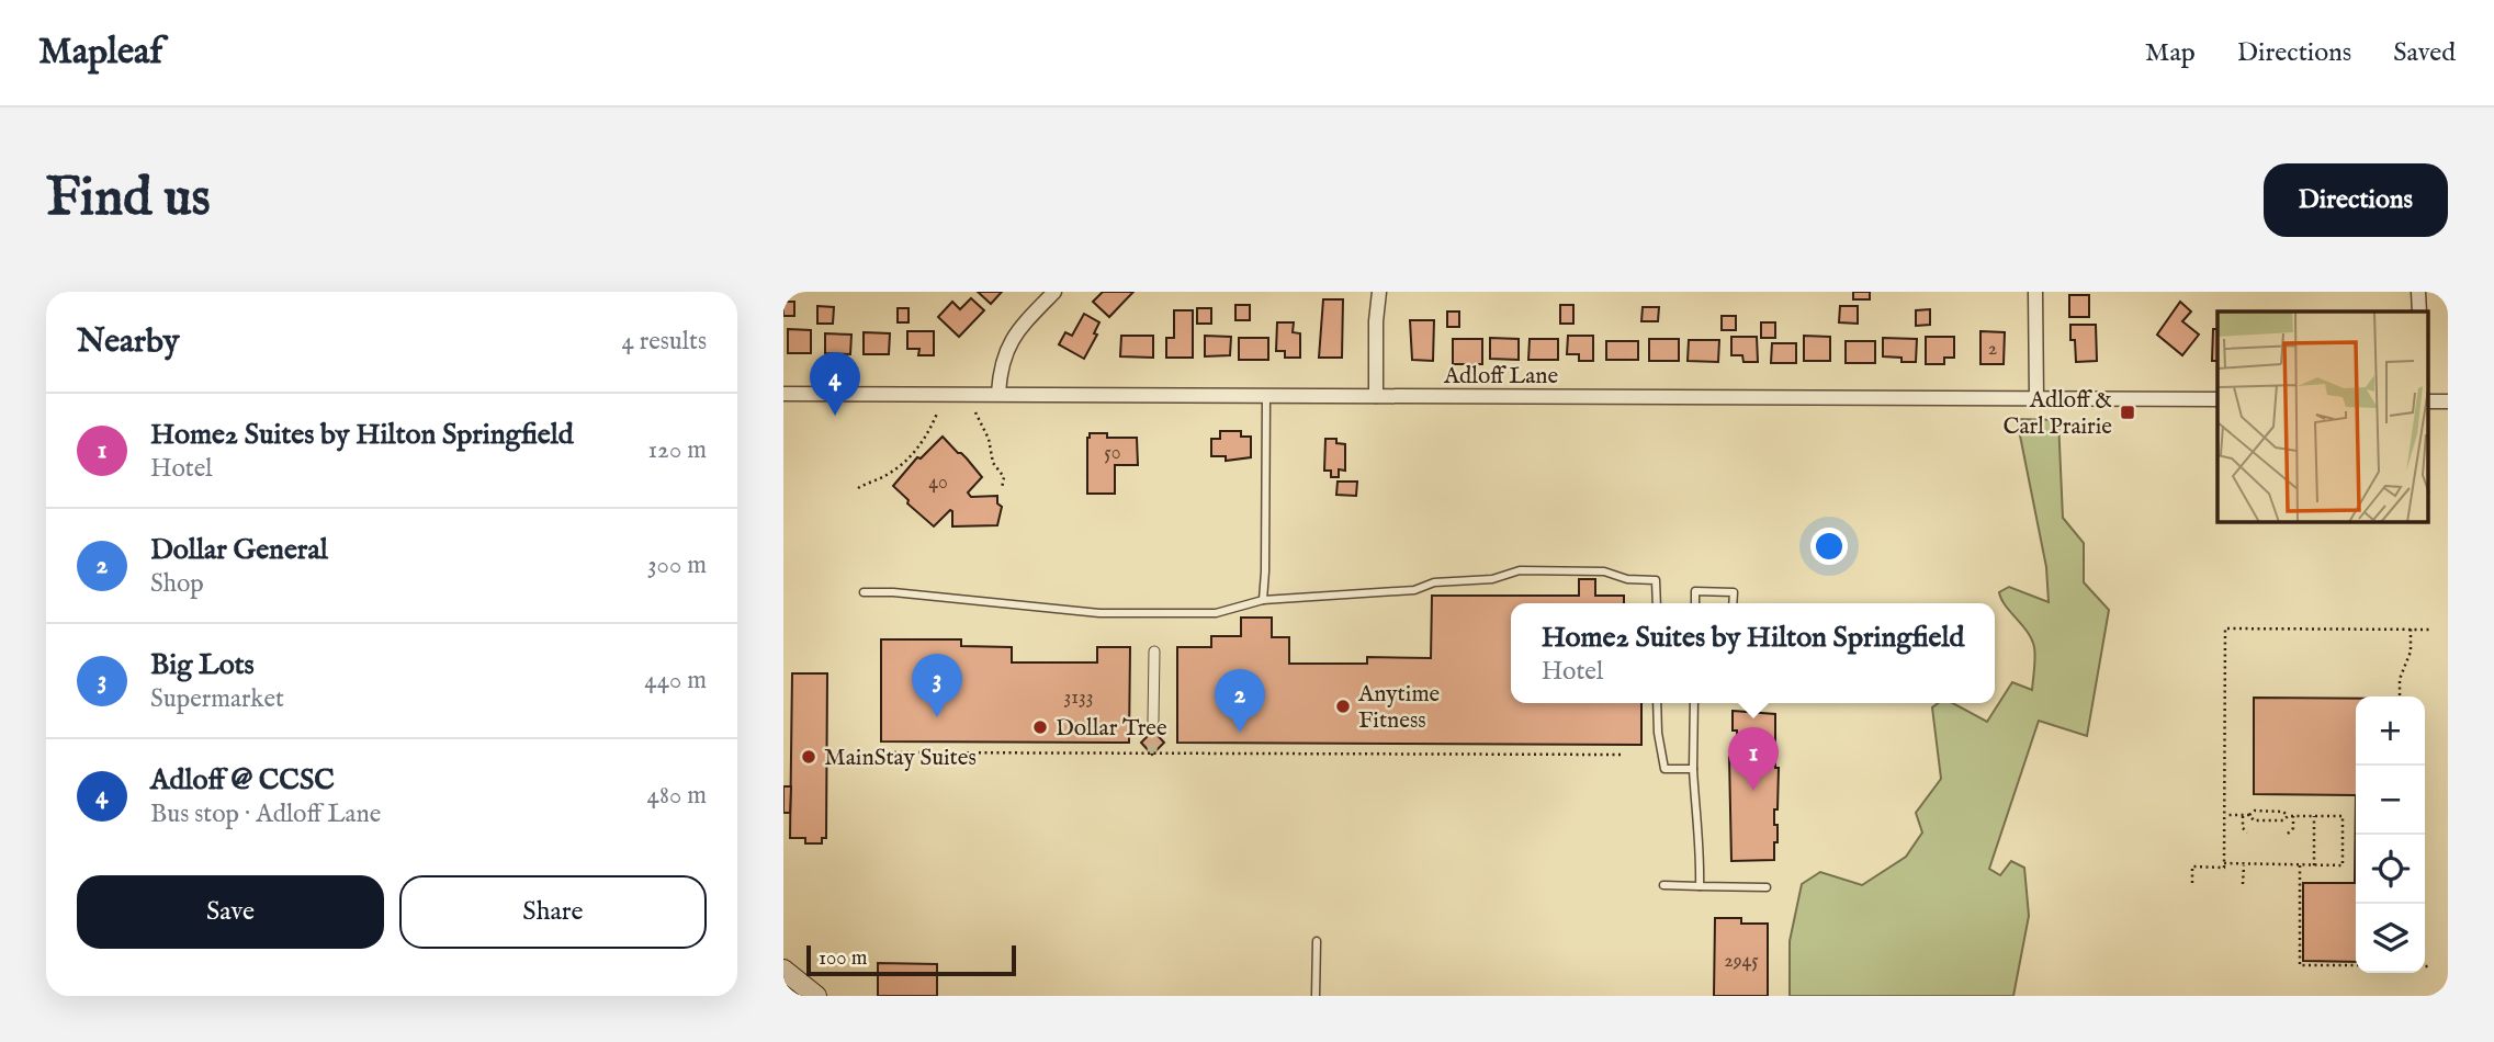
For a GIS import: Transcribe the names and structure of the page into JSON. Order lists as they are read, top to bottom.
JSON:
{
  "streets": {
    "street": ["Adloff Lane"]
  },
  "places": {
    "transit": ["Adloff & Carl Prairie"],
    "other": ["Anytime Fitness", "Dollar Tree", "MainStay Suites"]
  },
  "house_numbers": [
    "2",
    "50",
    "40",
    "3133",
    "2945"
  ],
  "scale_bar": "100 m",
  "page": {
    "header": "Mapleaf",
    "nav": ["Map", "Directions", "Saved"],
    "buttons": [
      "Directions",
      ["Save", "Share"]
    ],
    "title": "Find us",
    "heading": ["Nearby", "4 results"],
    "pins": [
      "4",
      "3",
      "2",
      "1"
    ],
    "list": [
      {
        "mark": "1",
        "name": "Home2 Suites by Hilton Springfield",
        "note": "Hotel",
        "value": "120 m"
      },
      {
        "mark": "2",
        "name": "Dollar General",
        "note": "Shop",
        "value": "300 m"
      },
      {
        "mark": "3",
        "name": "Big Lots",
        "note": "Supermarket",
        "value": "440 m"
      },
      {
        "mark": "4",
        "name": "Adloff @ CCSC",
        "note": "Bus stop · Adloff Lane",
        "value": "480 m"
      }
    ],
    "popup": ["Home2 Suites by Hilton Springfield", "Hotel"],
    "map_buttons": ["+", "−"],
    "scale": "100 m"
  }
}
